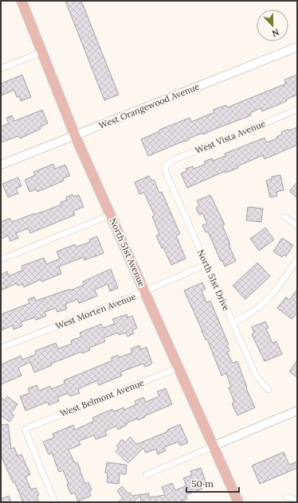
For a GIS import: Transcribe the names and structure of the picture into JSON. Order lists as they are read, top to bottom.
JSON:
{
  "streets": {
    "main road": ["North 51st Avenue"],
    "street": [
      "West Orangewood Avenue",
      "West Vista Avenue",
      "North 51st Drive",
      "West Morten Avenue",
      "West Belmont Avenue"
    ]
  },
  "crossings": [
    ["West Orangewood Avenue", "North 51st Avenue"],
    ["West Vista Avenue", "North 51st Drive"],
    ["North 51st Avenue", "West Morten Avenue"],
    ["North 51st Avenue", "West Belmont Avenue"],
    ["North 51st Drive", "West Morten Avenue"]
  ],
  "scale_bar": "50 m",
  "north": "bottom"
}
